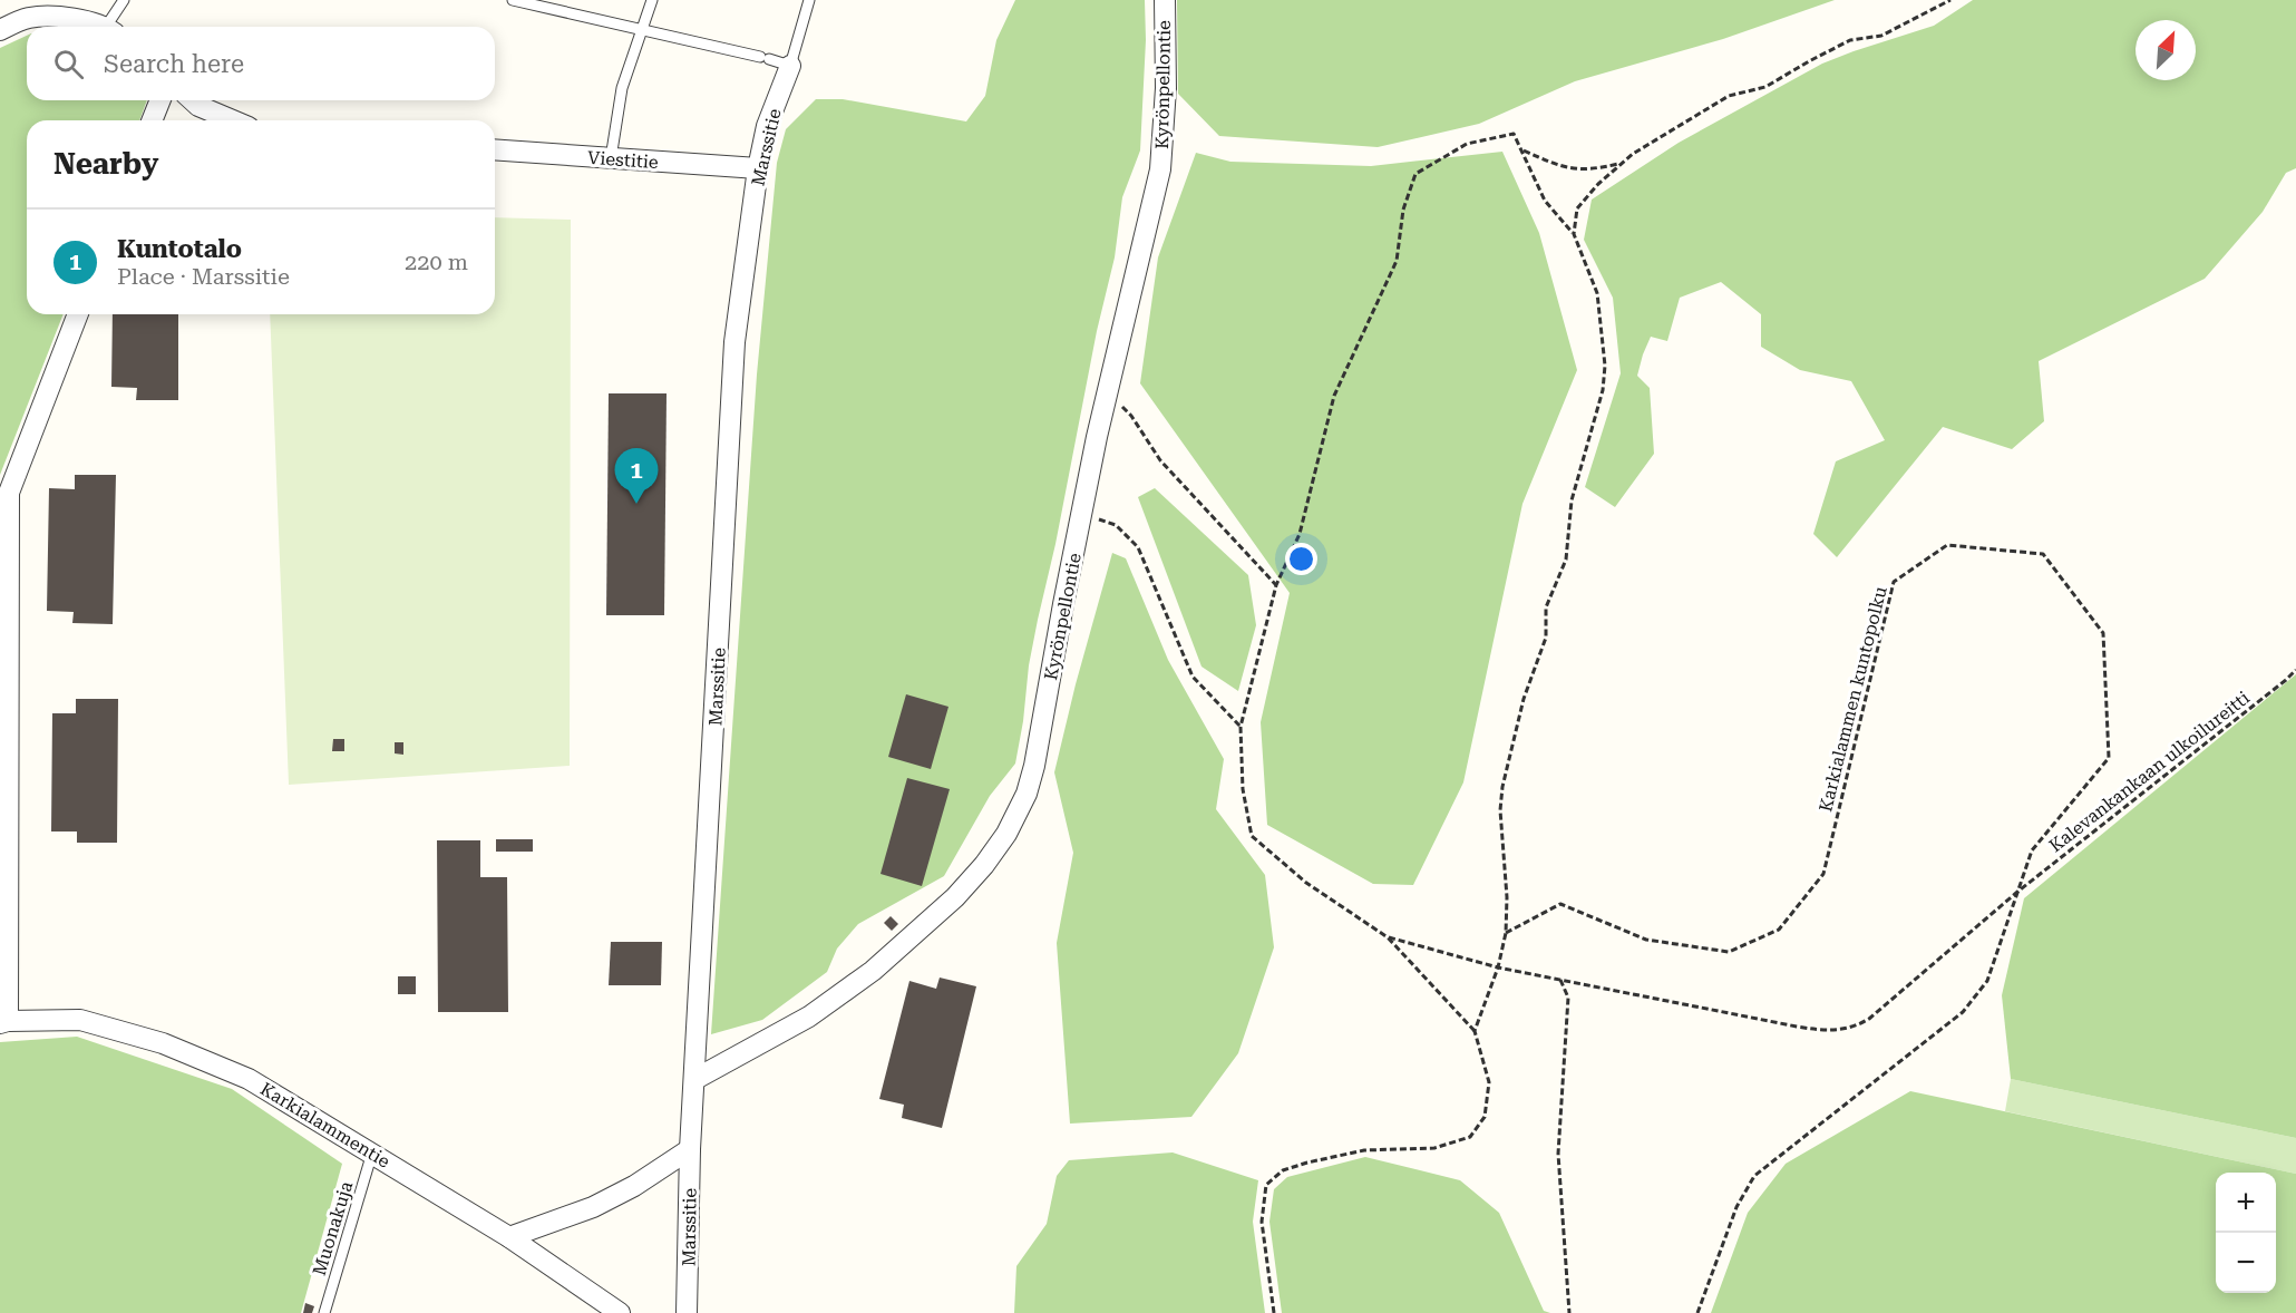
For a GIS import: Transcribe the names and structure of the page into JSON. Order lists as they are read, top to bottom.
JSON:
{
  "streets": {
    "street": [
      "Kyrönpellontie",
      "Marssitie",
      "Viestitie",
      "Karkialammentie"
    ],
    "lane": ["Muonakuja"],
    "path": ["Karkialammen kuntopolku", "Kalevankankaan ulkoilureitti"]
  },
  "crossings": [
    ["Kyrönpellontie", "Marssitie"],
    ["Marssitie", "Viestitie"],
    ["Karkialammen kuntopolku", "Kalevankankaan ulkoilureitti"],
    ["Karkialammentie", "Muonakuja"]
  ],
  "north": "top right",
  "page": {
    "search": "Search here",
    "heading": "Nearby",
    "list": [
      {
        "mark": "1",
        "name": "Kuntotalo",
        "note": "Place · Marssitie",
        "value": "220 m"
      }
    ],
    "pins": "1",
    "map_buttons": ["+", "−"]
  }
}
